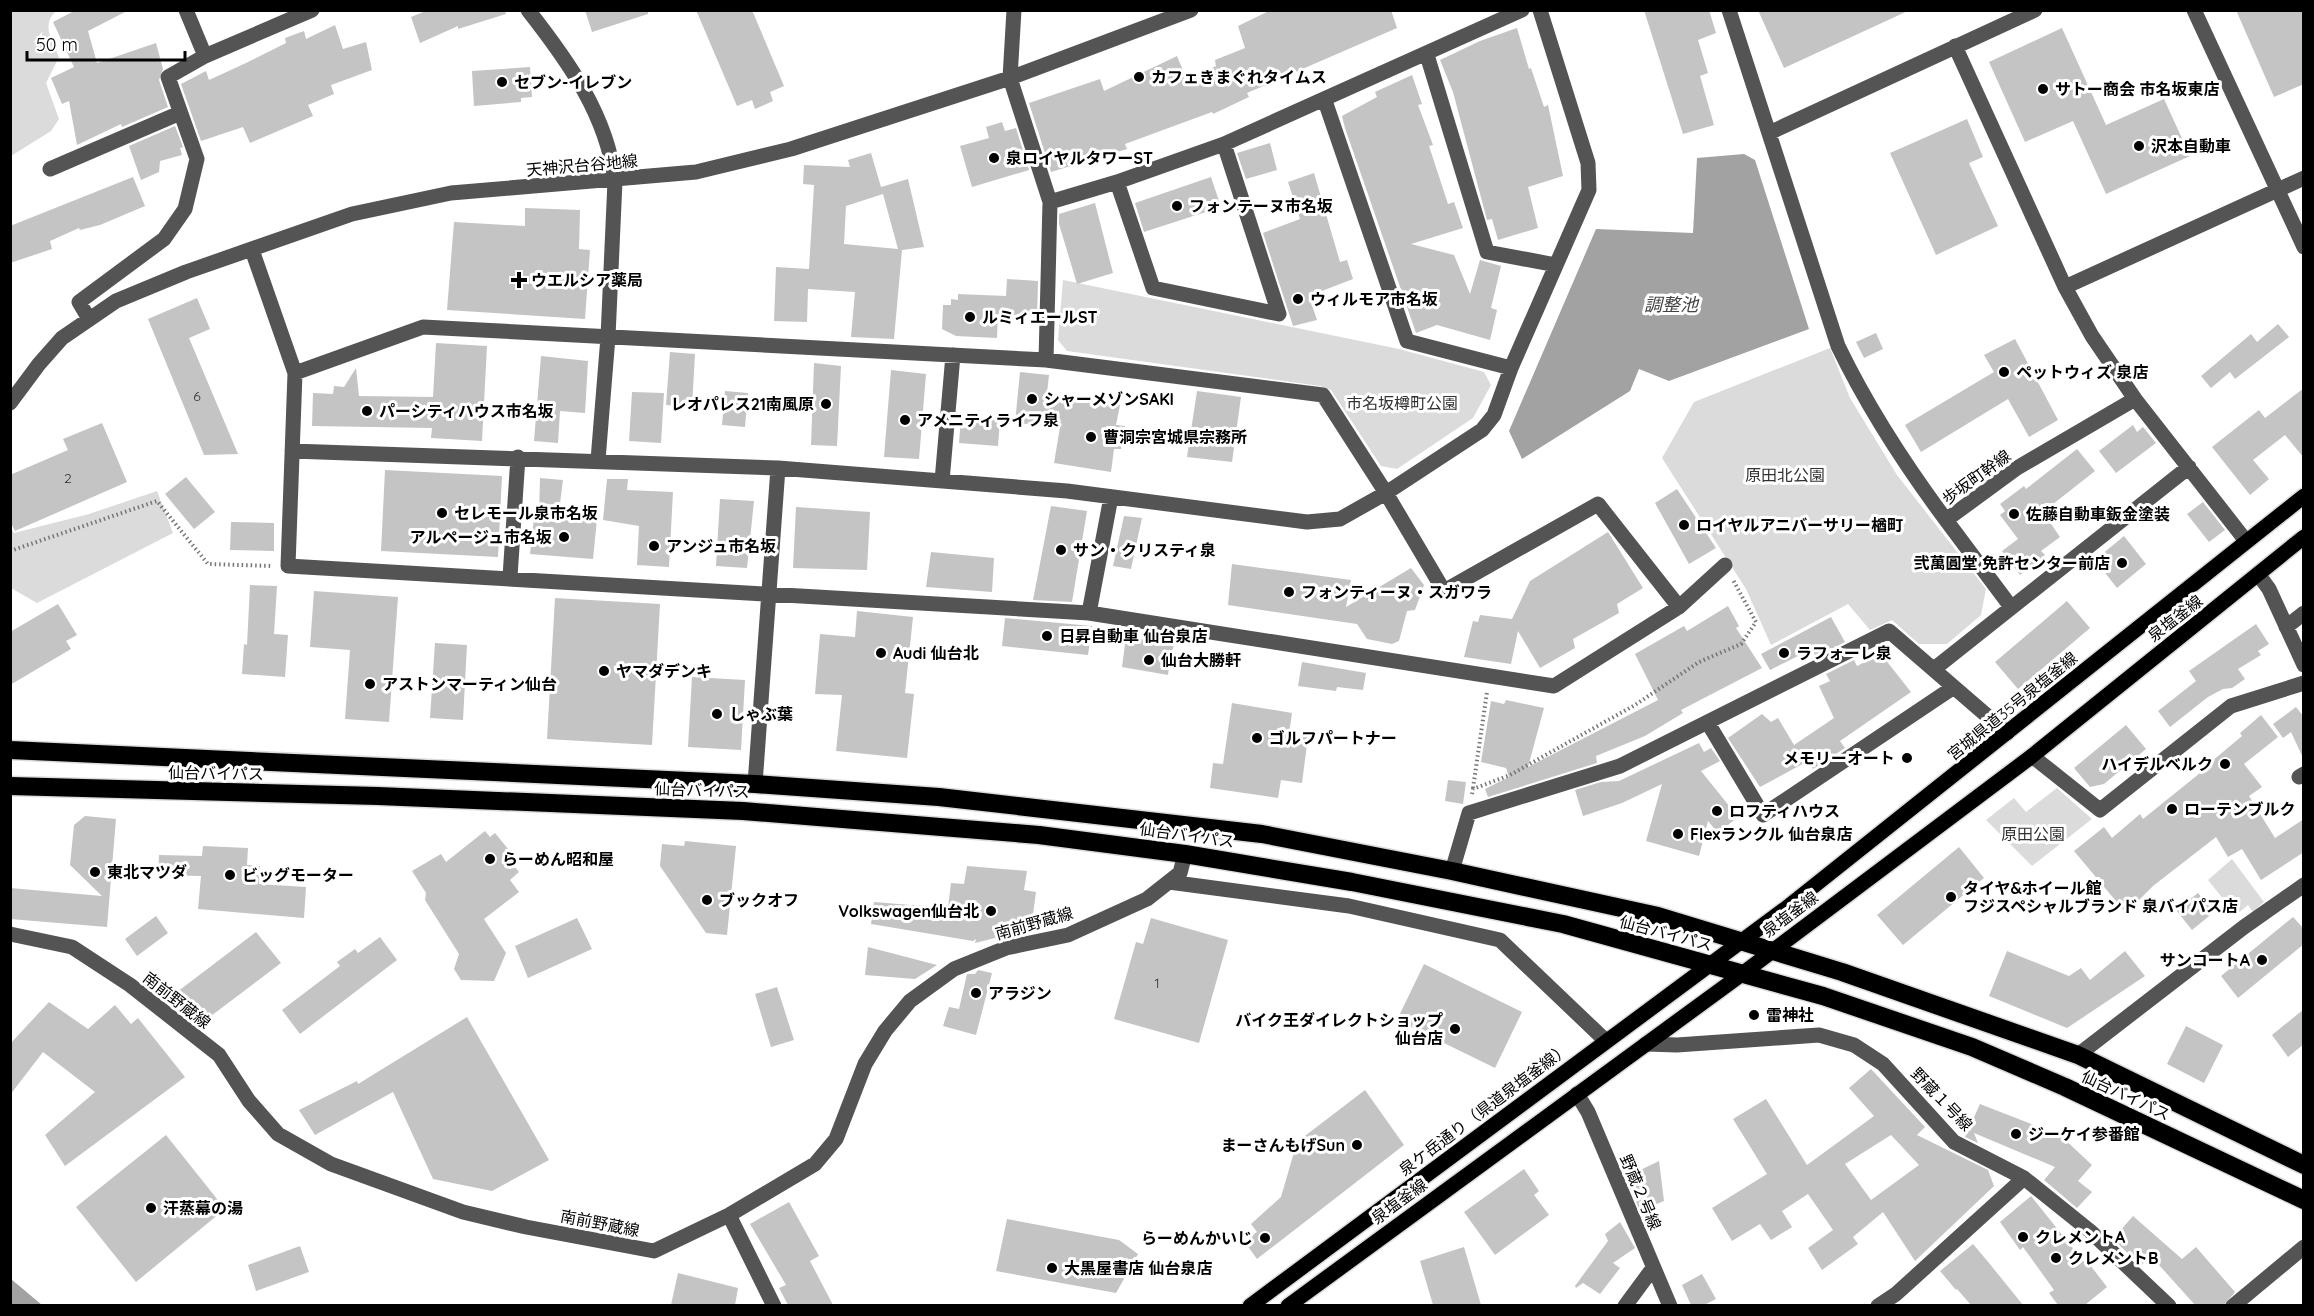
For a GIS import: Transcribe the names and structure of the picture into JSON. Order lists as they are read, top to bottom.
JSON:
{
  "streets": {
    "highway": ["仙台バイパス"],
    "main road": ["泉塩釜線", "宮城県道35号泉塩釜線", "泉ケ岳通り（県道泉塩釜線）"],
    "street": [
      "天神沢台谷地線",
      "歩坂町幹線",
      "南前野蔵線",
      "野蔵１号線",
      "野蔵２号線"
    ]
  },
  "crossings": [
    ["泉塩釜線", "仙台バイパス"],
    ["泉塩釜線", "野蔵１号線"],
    ["泉塩釜線", "野蔵２号線"],
    ["宮城県道35号泉塩釜線", "仙台バイパス"],
    ["宮城県道35号泉塩釜線", "泉ケ岳通り（県道泉塩釜線）"],
    ["仙台バイパス", "南前野蔵線"],
    ["仙台バイパス", "泉ケ岳通り（県道泉塩釜線）"]
  ],
  "water": ["調整池"],
  "parks": ["市名坂樽町公園", "原田北公園", "原田公園"],
  "places": {
    "other": [
      "カフェきまぐれタイムス",
      "セブン-イレブン",
      "サトー商会 市名坂東店",
      "沢本自動車",
      "泉ロイヤルタワーST",
      "フォンテーヌ市名坂",
      "ウィルモア市名坂",
      "ルミィエールST",
      "ペットウィズ 泉店",
      "シャーメゾンSAKI",
      "レオパレス21南風原",
      "パーシティハウス市名坂",
      "アメニティライフ泉",
      "曹洞宗宮城県宗務所",
      "セレモール泉市名坂",
      "佐藤自動車鈑金塗装",
      "ロイヤルアニバーサリー楢町",
      "アルページュ市名坂",
      "アンジュ市名坂",
      "サン・クリスティ泉",
      "弐萬圓堂 免許センター前店",
      "フォンティーヌ・スガワラ",
      "日昇自動車 仙台泉店",
      "Audi 仙台北",
      "ラフォーレ泉",
      "仙台大勝軒",
      "ヤマダデンキ",
      "アストンマーティン仙台",
      "しゃぶ葉",
      "ゴルフパートナー",
      "メモリーオート",
      "ハイデルベルク",
      "ローテンブルク",
      "ロフティハウス",
      "Flexランクル 仙台泉店",
      "らーめん昭和屋",
      "東北マツダ",
      "ビッグモーター",
      "タイヤ&ホイール館 フジスペシャルブランド 泉バイパス店",
      "ブックオフ",
      "Volkswagen仙台北",
      "サンコートA",
      "アラジン",
      "雷神社",
      "バイク王ダイレクトショップ 仙台店",
      "ジーケイ参番館",
      "まーさんもげSun",
      "汗蒸幕の湯",
      "クレメントA",
      "らーめんかいじ",
      "クレメントB",
      "大黒屋書店 仙台泉店"
    ],
    "health": ["ウエルシア薬局"]
  },
  "house_numbers": ["6", "2", "1"],
  "scale_bar": "50 m"
}
